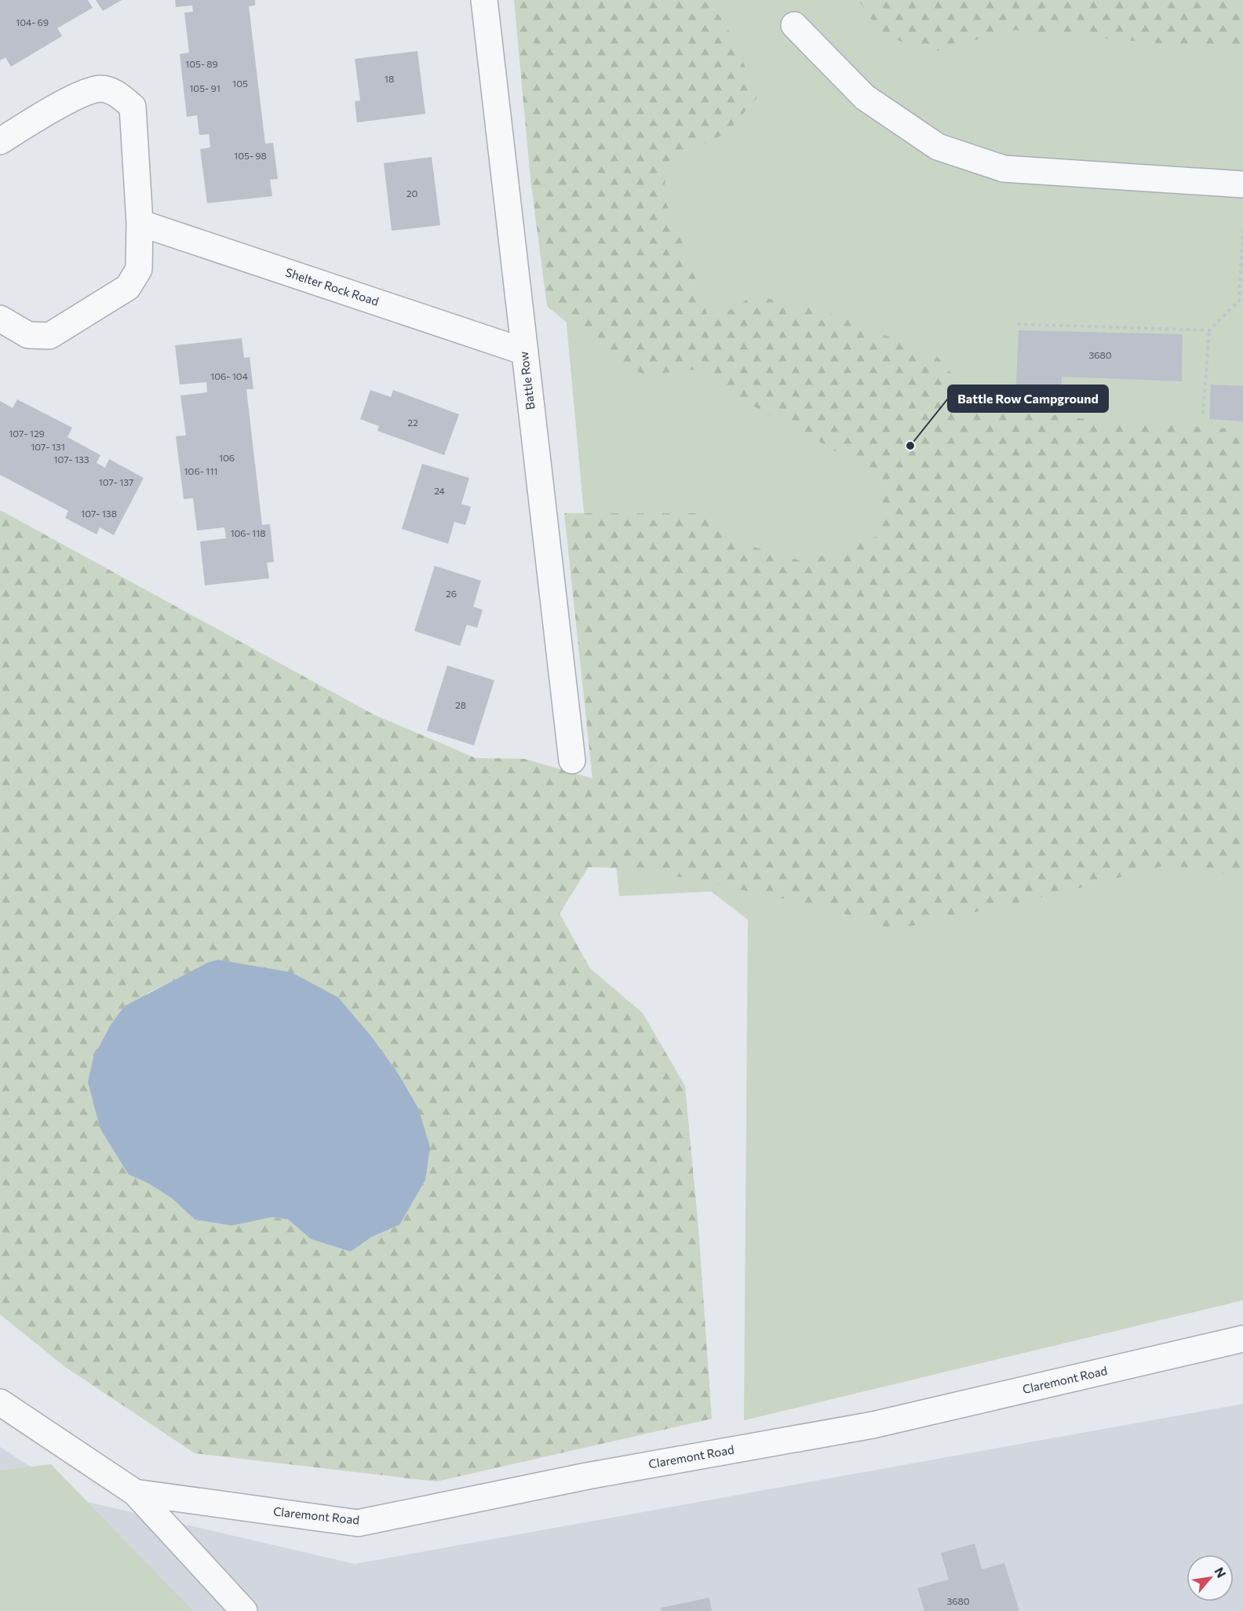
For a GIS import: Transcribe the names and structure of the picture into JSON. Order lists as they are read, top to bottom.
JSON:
{
  "streets": {
    "street": ["Shelter Rock Road", "Battle Row", "Claremont Road"]
  },
  "crossings": [
    ["Shelter Rock Road", "Battle Row"]
  ],
  "places": ["Battle Row Campground"],
  "house_numbers": [
    "104- 69",
    "105- 89",
    "18",
    "105",
    "105- 91",
    "105- 98",
    "20",
    "3680",
    "106- 104",
    "22",
    "107- 129",
    "107- 131",
    "106",
    "107- 133",
    "106- 111",
    "107- 137",
    "24",
    "107- 138",
    "106- 118",
    "26",
    "28",
    "3680"
  ],
  "north": "top right"
}
